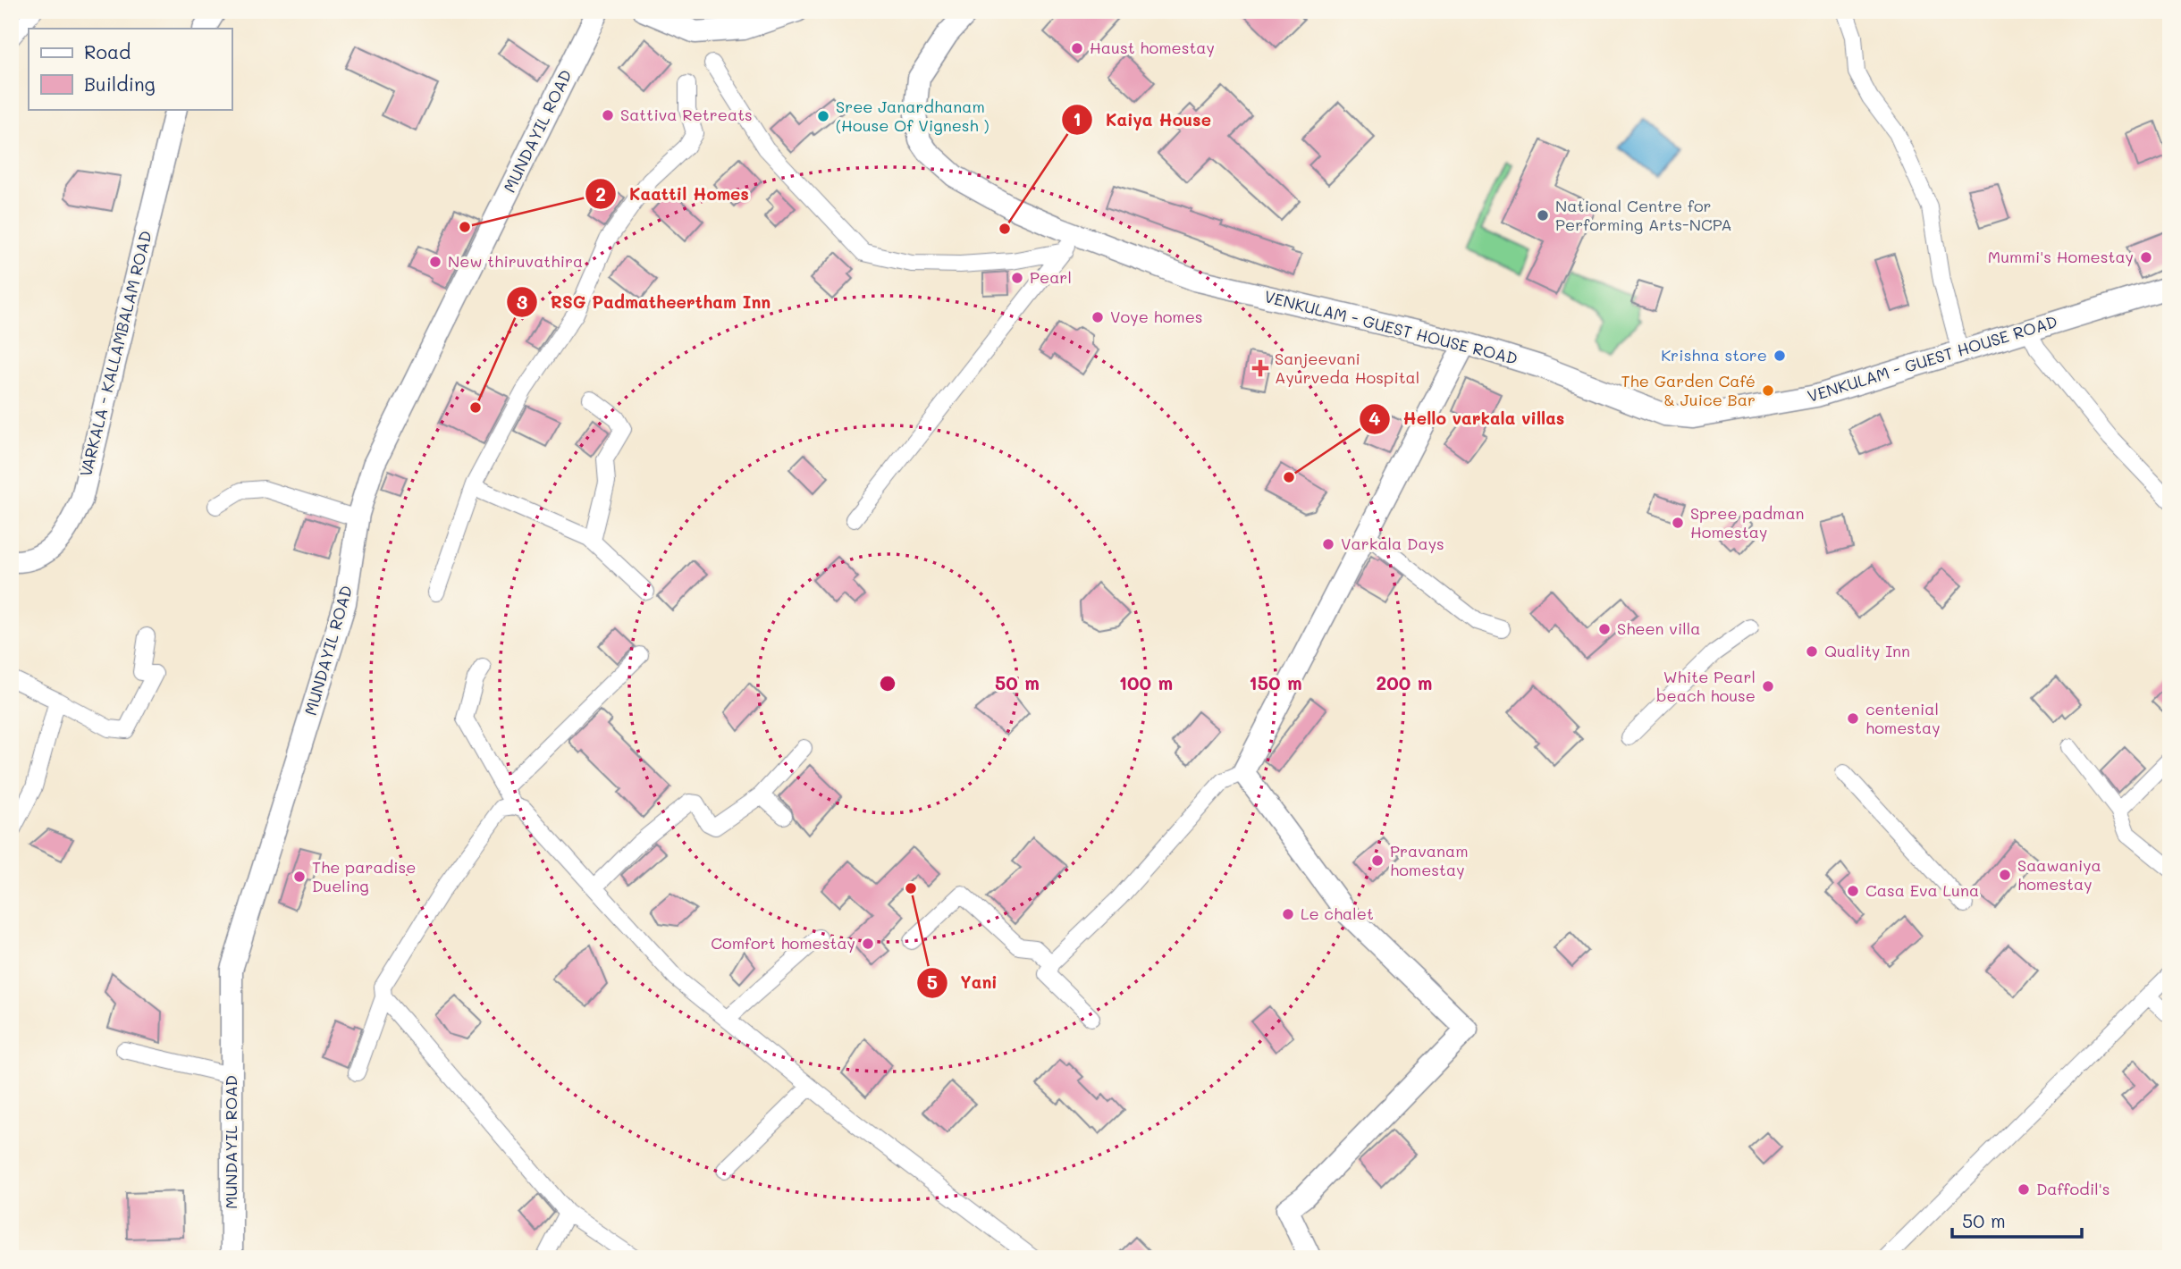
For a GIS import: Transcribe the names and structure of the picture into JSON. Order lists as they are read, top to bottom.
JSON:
{
  "streets": {
    "main road": ["MUNDAYIL ROAD", "VENKULAM - GUEST HOUSE ROAD", "VARKALA - KALLAMBALAM ROAD"]
  },
  "places": {
    "other": [
      "Haust homestay",
      "Sattiva Retreats",
      "Sree Janardhanam (House Of Vignesh )",
      "National Centre for Performing Arts-NCPA",
      "Kaattil Homes",
      "Kaiya House",
      "Mummi's Homestay",
      "New thiruvathira",
      "Pearl",
      "Voye homes",
      "Krishna store",
      "The Garden Café & Juice Bar",
      "RSG Padmatheertham Inn",
      "Hello varkala villas",
      "Spree padman Homestay",
      "Varkala Days",
      "Sheen villa",
      "Quality Inn",
      "White Pearl beach house",
      "centenial homestay",
      "Pravanam homestay",
      "Saawaniya homestay",
      "The paradise Dueling",
      "Yani",
      "Casa Eva Luna",
      "Le chalet",
      "Comfort homestay",
      "Daffodil's"
    ],
    "health": ["Sanjeevani Ayurveda Hospital"]
  },
  "legend": ["Road", "Building"],
  "scale_bar": "50 m",
  "rings": [
    "50 m",
    "100 m",
    "150 m",
    "200 m"
  ]
}
